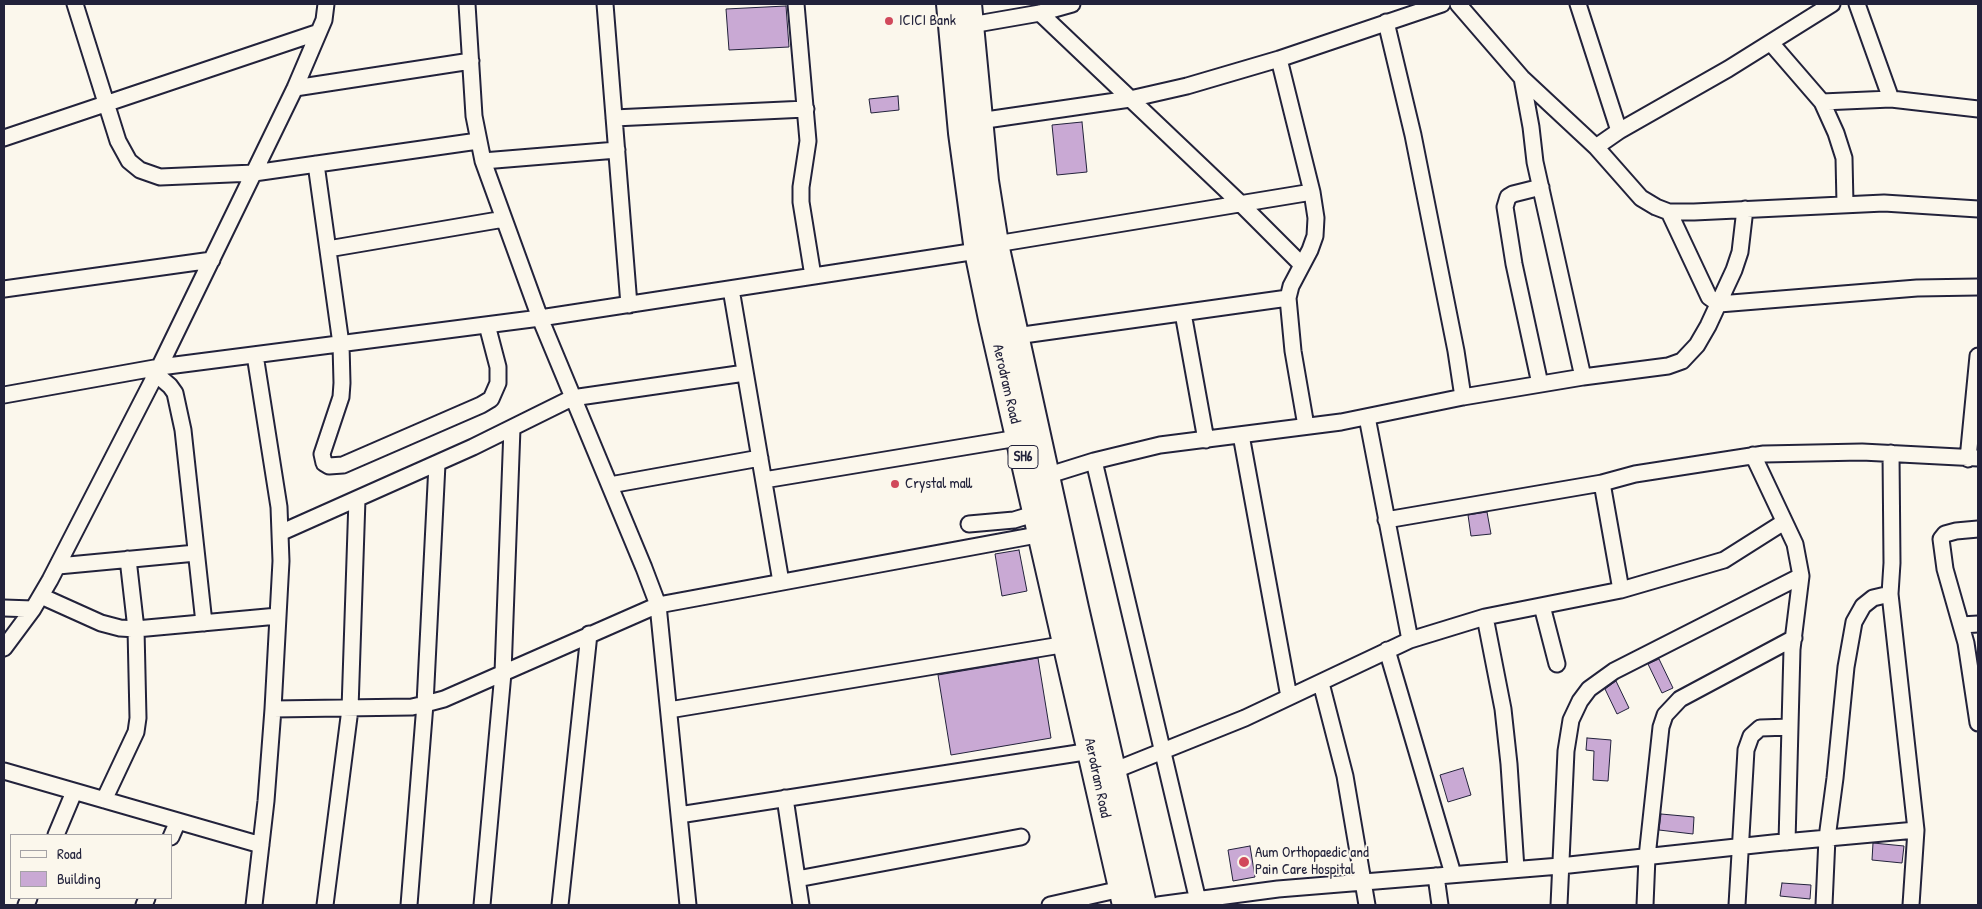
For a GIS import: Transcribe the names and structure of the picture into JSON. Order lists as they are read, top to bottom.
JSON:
{
  "streets": {
    "main road": ["Aerodram Road", "SH6"]
  },
  "places": ["ICICI Bank", "Crystal mall", "Aum Orthopaedic and Pain Care Hospital"],
  "legend": ["Road", "Building"]
}
